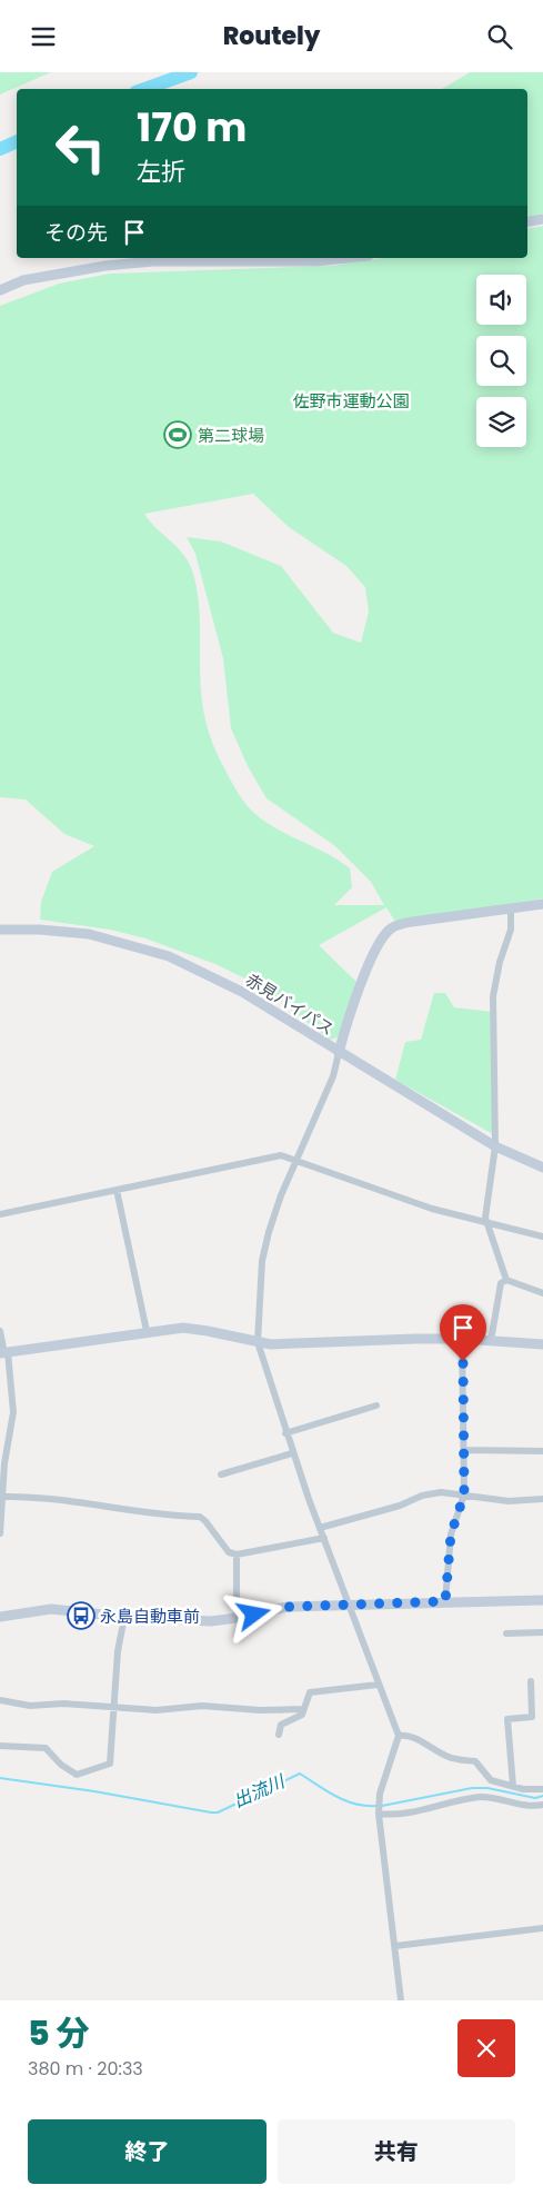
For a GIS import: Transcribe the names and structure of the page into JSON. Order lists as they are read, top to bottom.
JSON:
{
  "streets": {
    "street": ["赤見バイパス"]
  },
  "water": ["出流川"],
  "parks": ["佐野市運動公園"],
  "places": {
    "sports": ["第二球場"],
    "bus stop": ["永島自動車前"]
  },
  "page": {
    "header": "Routely",
    "turn": ["170 m", "左折"],
    "then": "その先",
    "heading": ["5 分", "380 m · 20:33"],
    "buttons": ["終了", "共有"]
  }
}
